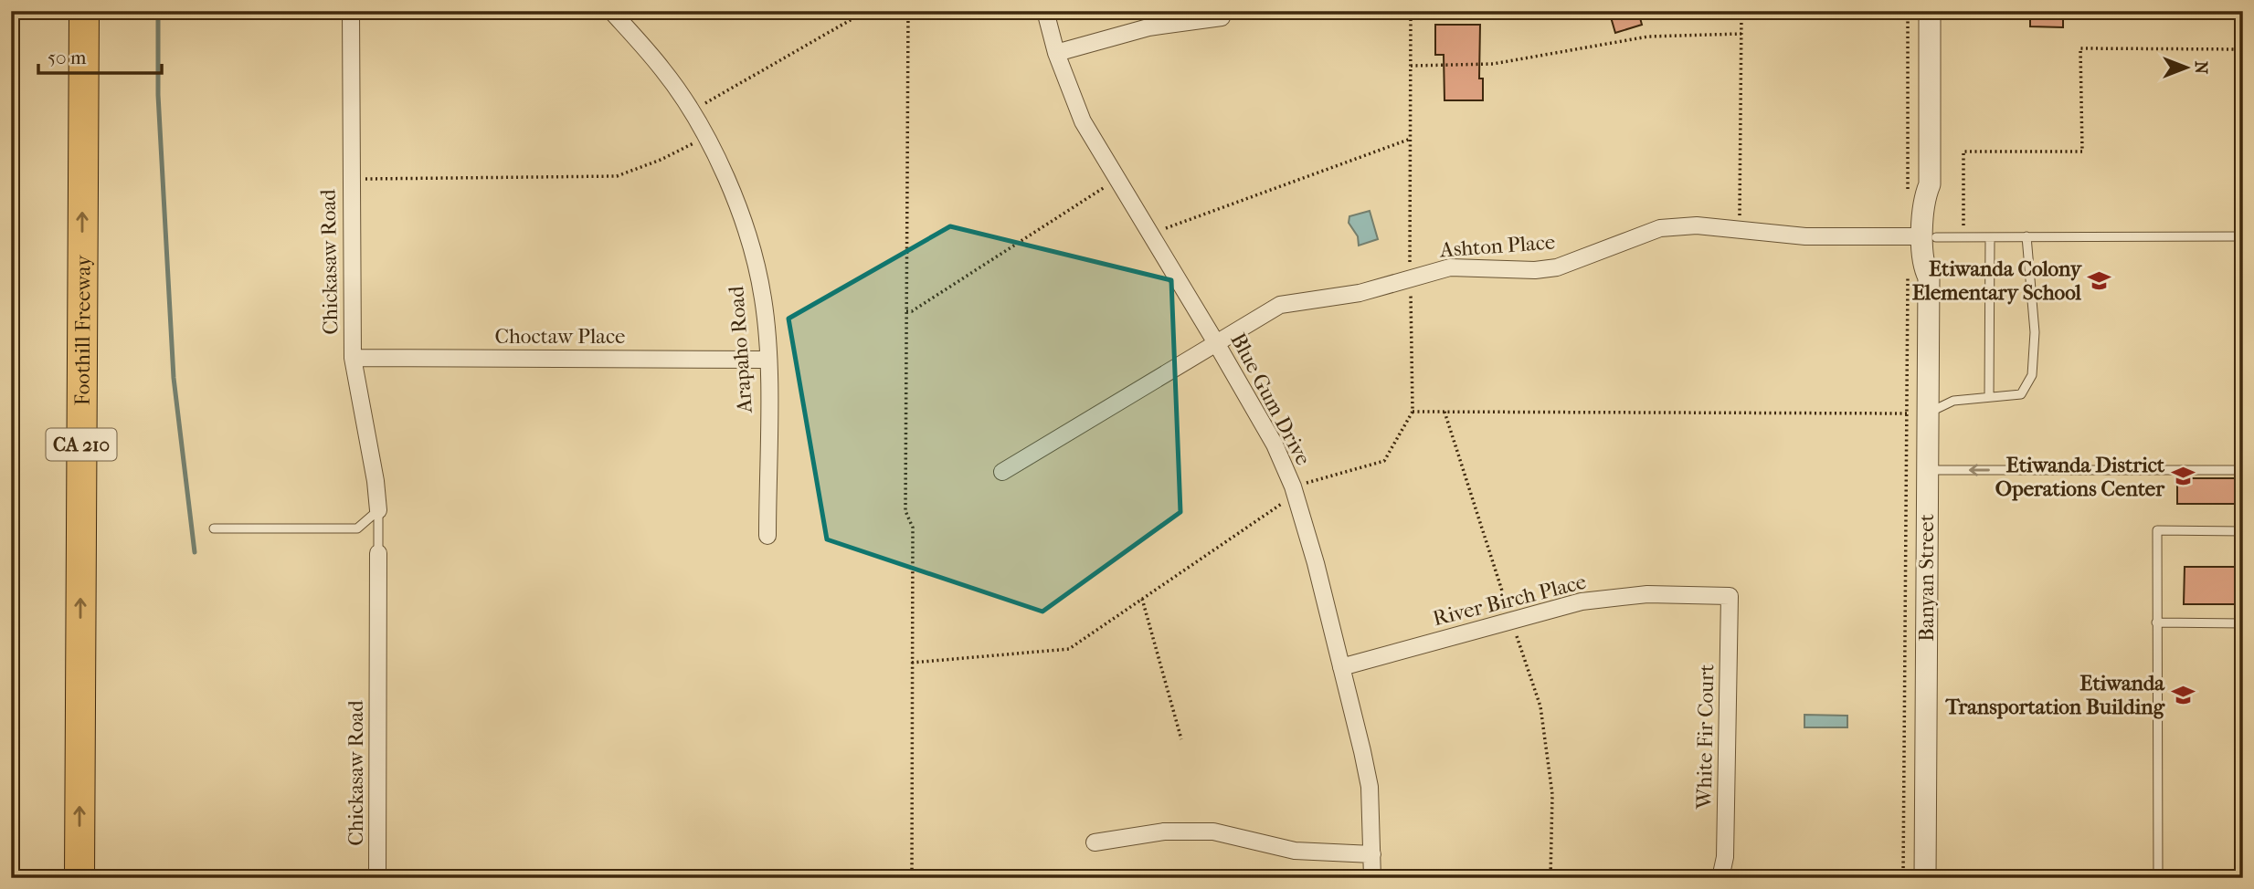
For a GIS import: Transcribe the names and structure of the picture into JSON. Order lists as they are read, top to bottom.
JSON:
{
  "streets": {
    "highway": ["Foothill Freeway", "CA 210"],
    "street": [
      "Ashton Place",
      "Chickasaw Road",
      "Choctaw Place",
      "Arapaho Road",
      "Blue Gum Drive",
      "Banyan Street",
      "River Birch Place",
      "White Fir Court"
    ]
  },
  "crossings": [
    ["Ashton Place", "Blue Gum Drive"],
    ["Ashton Place", "Banyan Street"],
    ["Chickasaw Road", "Choctaw Place"],
    ["Choctaw Place", "Arapaho Road"],
    ["Blue Gum Drive", "River Birch Place"],
    ["River Birch Place", "White Fir Court"]
  ],
  "one_way": ["Foothill Freeway"],
  "places": {
    "school or university": ["Etiwanda Colony Elementary School", "Etiwanda District Operations Center", "Etiwanda Transportation Building"]
  },
  "scale_bar": "50 m",
  "north": "right"
}
